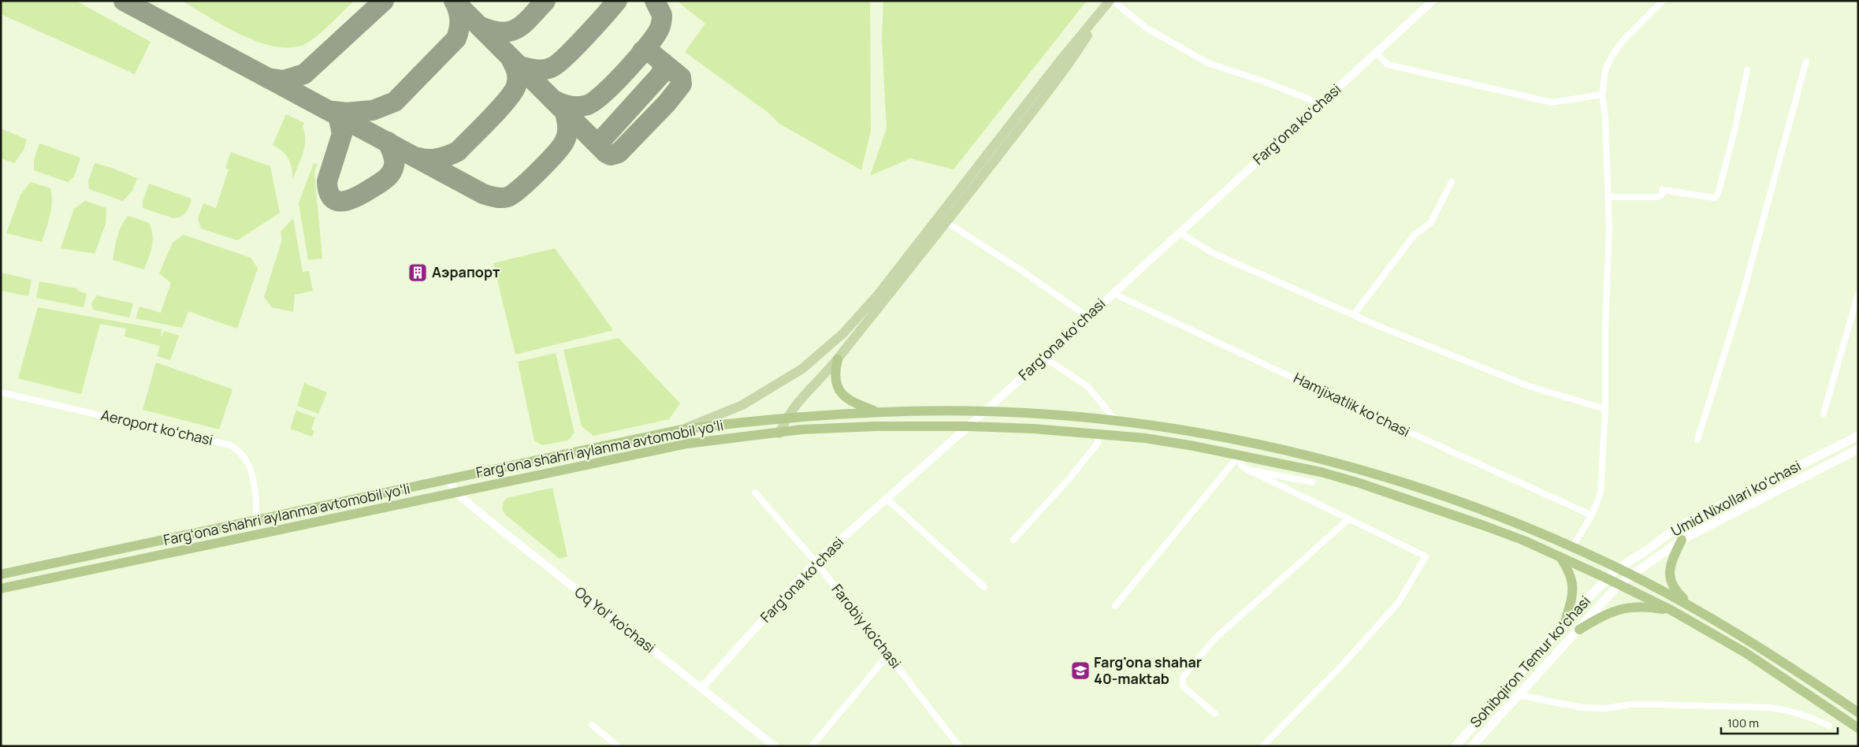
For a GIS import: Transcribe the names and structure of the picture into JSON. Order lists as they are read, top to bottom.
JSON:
{
  "streets": {
    "highway": ["Fargʻona shahri aylanma avtomobil yoʻli"],
    "main road": ["Umid Nixollari koʻchasi", "Sohibqiron Temur koʻchasi"],
    "street": [
      "Fargʻona koʻchasi",
      "Hamjixatlik koʻchasi",
      "Aeroport koʻchasi",
      "Oq Yol' ko'chasi",
      "Farobiy ko'chasi"
    ]
  },
  "crossings": [
    ["Fargʻona koʻchasi", "Hamjixatlik koʻchasi"],
    ["Fargʻona koʻchasi", "Fargʻona shahri aylanma avtomobil yoʻli"],
    ["Fargʻona koʻchasi", "Oq Yol' ko'chasi"],
    ["Fargʻona koʻchasi", "Farobiy ko'chasi"],
    ["Aeroport koʻchasi", "Fargʻona shahri aylanma avtomobil yoʻli"],
    ["Fargʻona shahri aylanma avtomobil yoʻli", "Umid Nixollari koʻchasi"],
    ["Fargʻona shahri aylanma avtomobil yoʻli", "Oq Yol' ko'chasi"],
    ["Fargʻona shahri aylanma avtomobil yoʻli", "Sohibqiron Temur koʻchasi"],
    ["Umid Nixollari koʻchasi", "Sohibqiron Temur koʻchasi"]
  ],
  "places": {
    "building": ["Аэрапорт"],
    "school or university": ["Farg'ona shahar 40-maktab"]
  },
  "scale_bar": "100 m"
}
